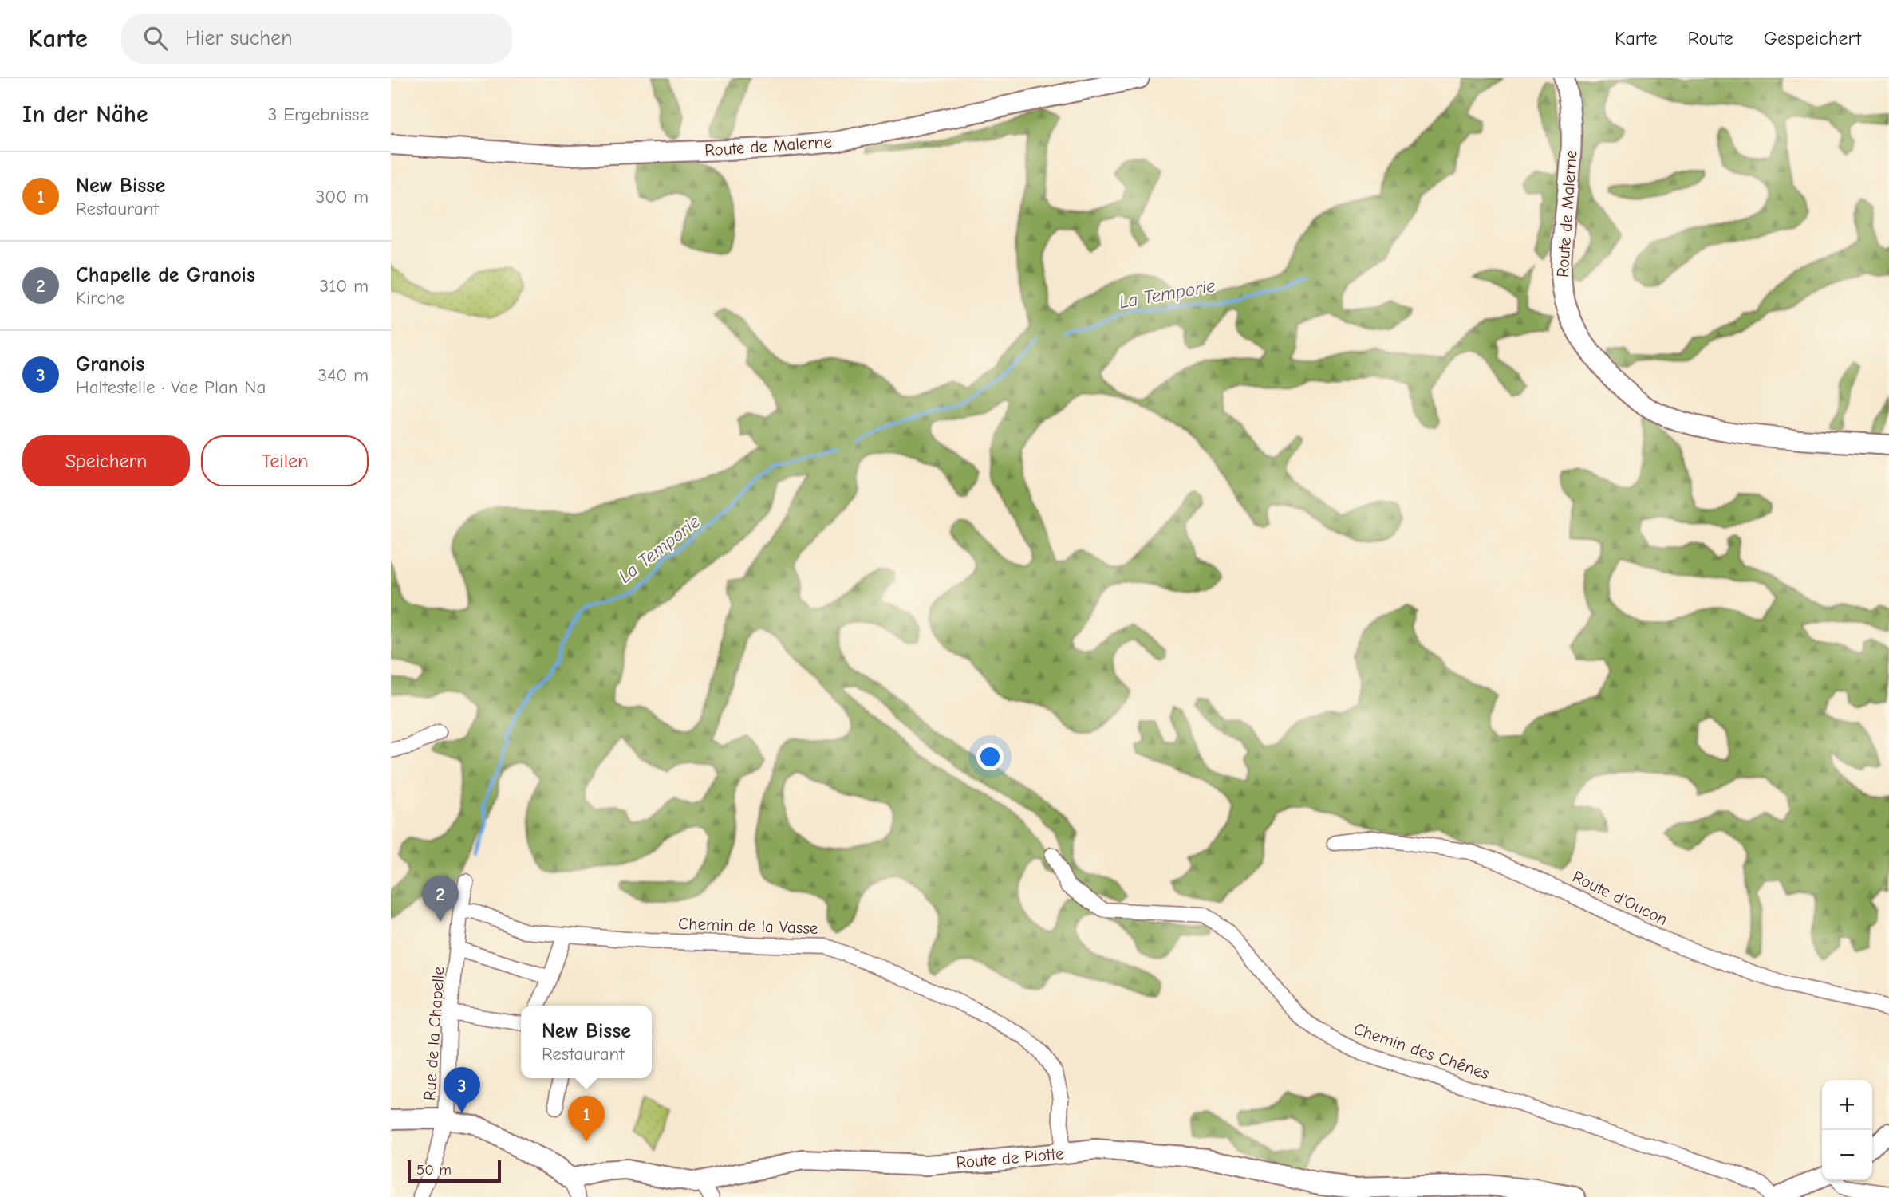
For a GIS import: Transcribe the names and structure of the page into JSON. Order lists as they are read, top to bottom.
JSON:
{
  "streets": {
    "street": [
      "Route de Malerne",
      "Route d'Oucon",
      "Chemin de la Vasse",
      "Rue de la Chapelle",
      "Chemin des Chênes",
      "Route de Piotte"
    ]
  },
  "crossings": [
    ["Chemin de la Vasse", "Rue de la Chapelle"],
    ["Chemin de la Vasse", "Route de Piotte"]
  ],
  "water": ["La Temporie"],
  "scale_bar": "50 m",
  "page": {
    "header": "Karte",
    "search": "Hier suchen",
    "nav": ["Karte", "Route", "Gespeichert"],
    "heading": ["In der Nähe", "3 Ergebnisse"],
    "list": [
      {
        "mark": "1",
        "name": "New Bisse",
        "note": "Restaurant",
        "value": "300 m"
      },
      {
        "mark": "2",
        "name": "Chapelle de Granois",
        "note": "Kirche",
        "value": "310 m"
      },
      {
        "mark": "3",
        "name": "Granois",
        "note": "Haltestelle · Vae Plan Na",
        "value": "340 m"
      }
    ],
    "buttons": ["Speichern", "Teilen"],
    "pins": ["2", "3", "1"],
    "popup": ["New Bisse", "Restaurant"],
    "map_buttons": ["+", "−"],
    "scale": "50 m"
  }
}
